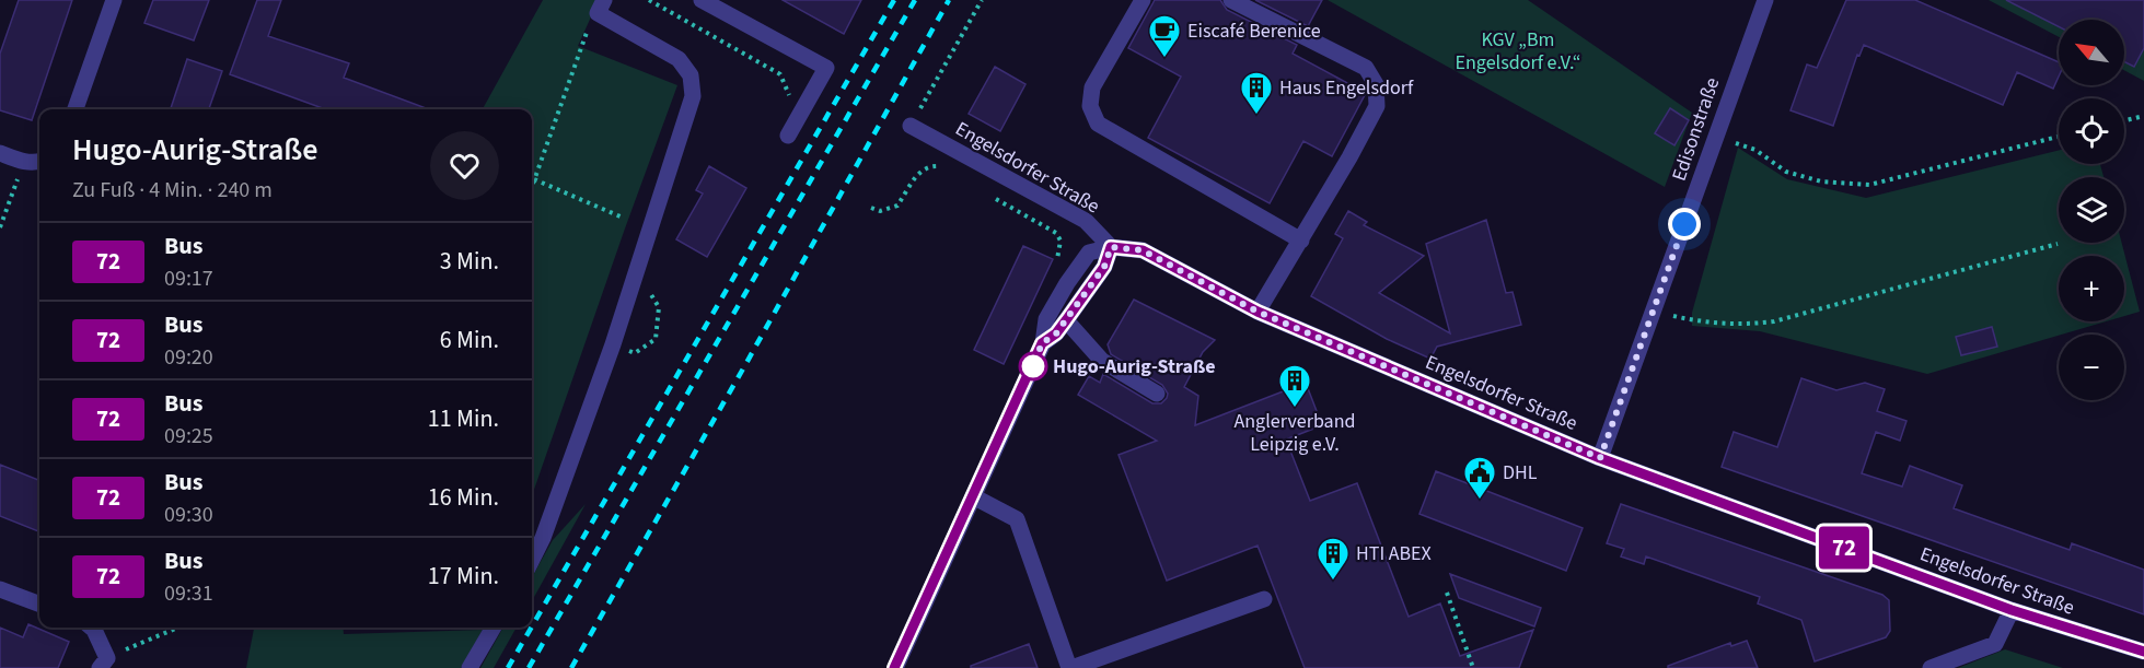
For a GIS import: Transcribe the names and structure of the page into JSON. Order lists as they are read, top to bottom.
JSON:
{
  "streets": {
    "street": ["Edisonstraße", "Engelsdorfer Straße"]
  },
  "crossings": [
    ["Edisonstraße", "Engelsdorfer Straße"]
  ],
  "parks": ["KGV „Bm Engelsdorf e.V.“"],
  "places": {
    "cafe": ["Eiscafé Berenice"],
    "building": ["Haus Engelsdorf", "Anglerverband Leipzig e.V.", "HTI ABEX"],
    "other": ["Hugo-Aurig-Straße"],
    "public building": ["DHL"]
  },
  "lines": ["bus line 72"],
  "north": "top left",
  "page": {
    "on_map": "72",
    "map_buttons": ["+", "−"],
    "heading": ["Hugo-Aurig-Straße", "Zu Fuß · 4 Min. · 240 m"],
    "list": [
      {
        "mark": "72",
        "name": "Bus",
        "note": "09:17",
        "value": "3 Min."
      },
      {
        "mark": "72",
        "name": "Bus",
        "note": "09:20",
        "value": "6 Min."
      },
      {
        "mark": "72",
        "name": "Bus",
        "note": "09:25",
        "value": "11 Min."
      },
      {
        "mark": "72",
        "name": "Bus",
        "note": "09:30",
        "value": "16 Min."
      },
      {
        "mark": "72",
        "name": "Bus",
        "note": "09:31",
        "value": "17 Min."
      }
    ]
  }
}
